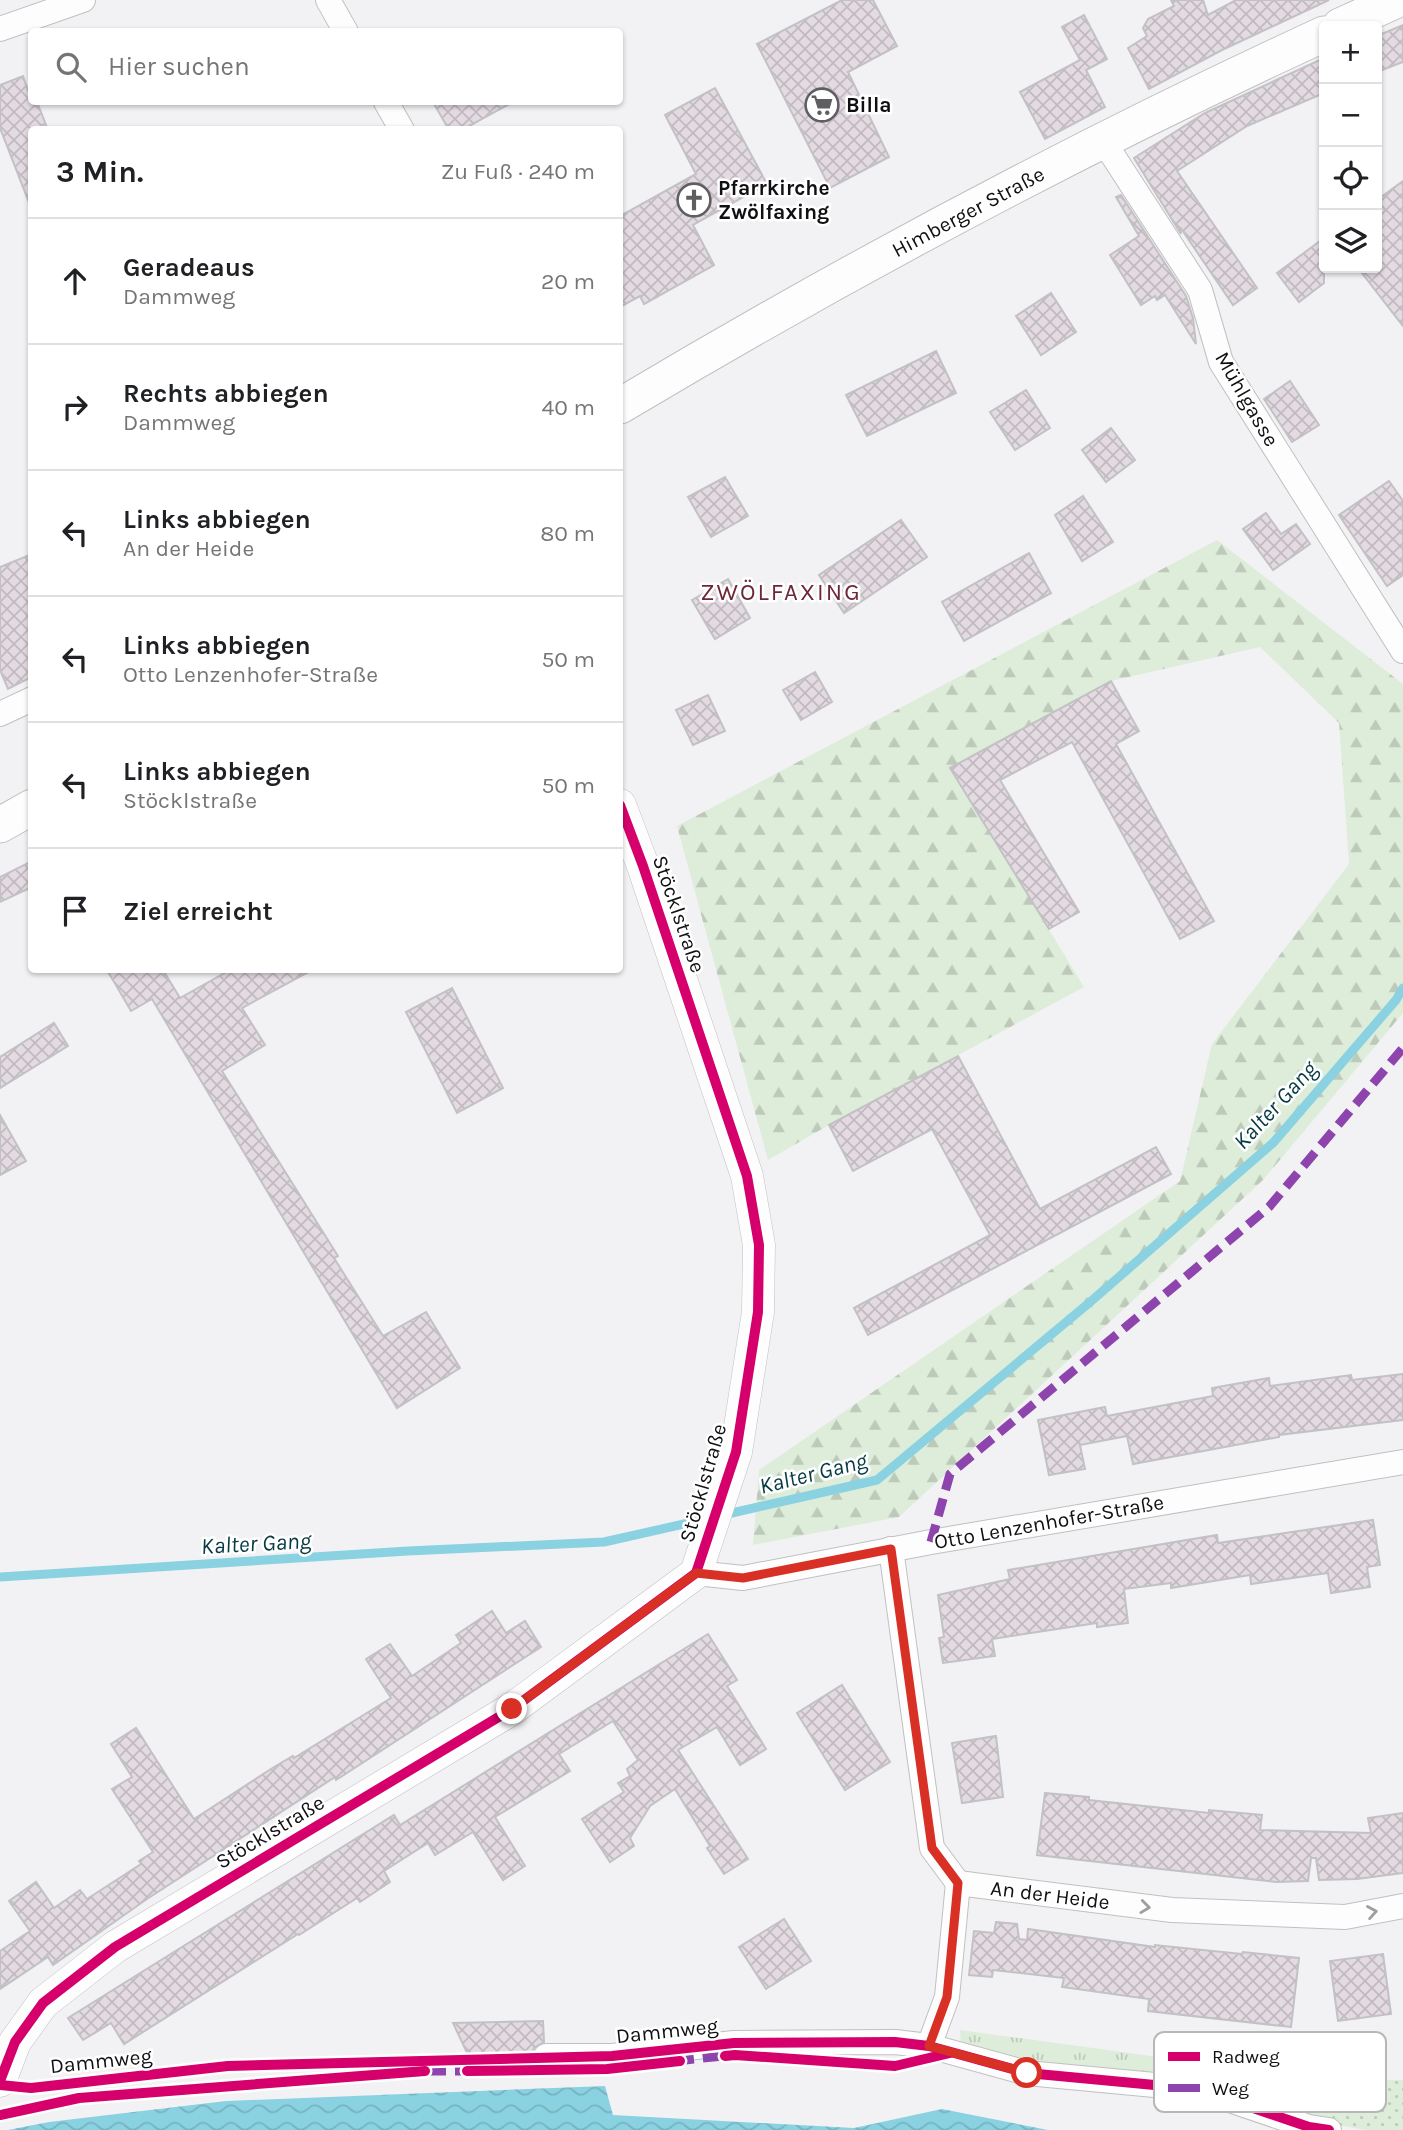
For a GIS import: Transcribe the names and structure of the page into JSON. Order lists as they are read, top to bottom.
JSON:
{
  "streets": {
    "main road": ["Himberger Straße"],
    "street": [
      "Mühlgasse",
      "Stöcklstraße",
      "Otto Lenzenhofer-Straße",
      "An der Heide",
      "Dammweg"
    ]
  },
  "crossings": [
    ["Himberger Straße", "Mühlgasse"],
    ["Stöcklstraße", "Otto Lenzenhofer-Straße"]
  ],
  "one_way": ["An der Heide"],
  "districts": ["ZWÖLFAXING"],
  "water": ["Kalter Gang"],
  "places": {
    "supermarket": ["Billa"],
    "church": ["Pfarrkirche Zwölfaxing"]
  },
  "legend": ["Radweg", "Weg"],
  "page": {
    "map_buttons": ["+", "−"],
    "search": "Hier suchen",
    "heading": ["3 Min.", "Zu Fuß · 240 m"],
    "list": [
      ["Geradeaus", "Dammweg", "20 m"],
      ["Rechts abbiegen", "Dammweg", "40 m"],
      ["Links abbiegen", "An der Heide", "80 m"],
      ["Links abbiegen", "Otto Lenzenhofer-Straße", "50 m"],
      ["Links abbiegen", "Stöcklstraße", "50 m"],
      "Ziel erreicht"
    ]
  }
}
